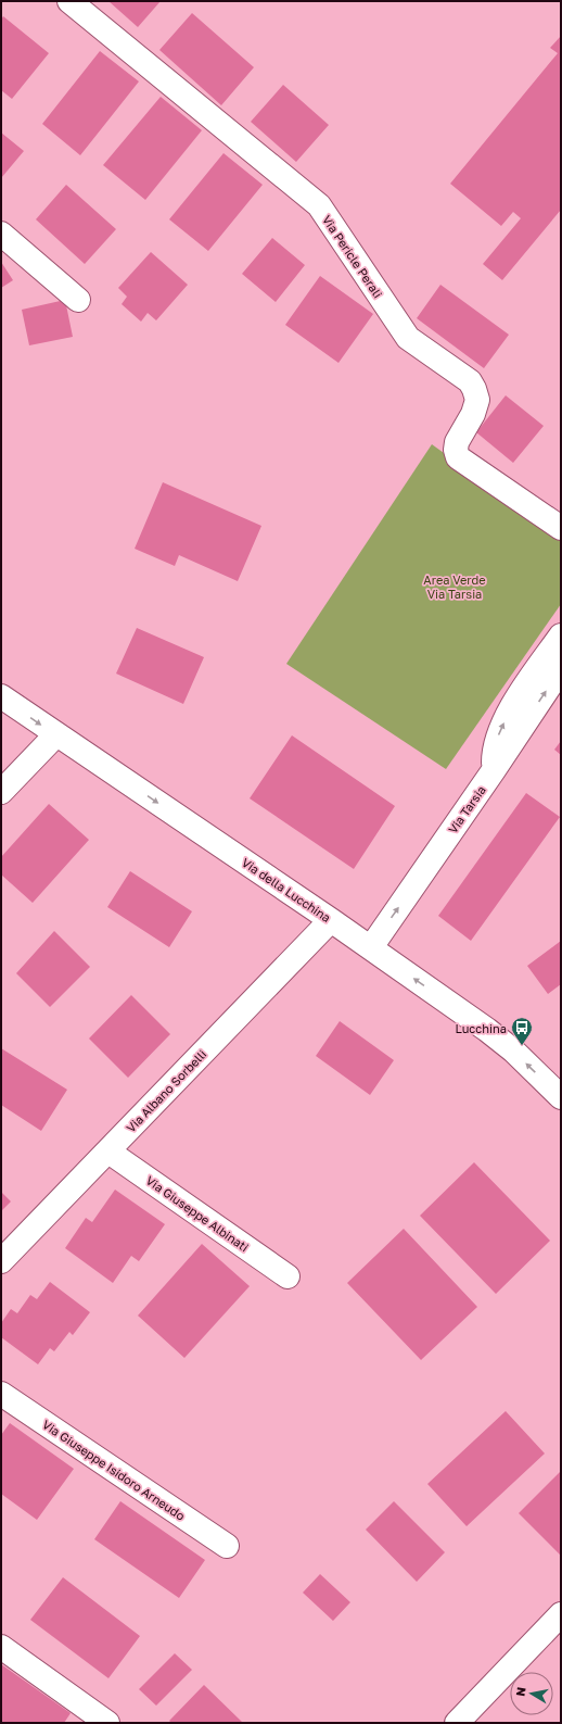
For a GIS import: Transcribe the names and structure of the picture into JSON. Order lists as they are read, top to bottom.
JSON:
{
  "streets": {
    "street": [
      "Via Pericle Perali",
      "Via Tarsia",
      "Via della Lucchina",
      "Via Albano Sorbelli",
      "Via Giuseppe Albinati",
      "Via Giuseppe Isidoro Arneudo"
    ]
  },
  "crossings": [
    ["Via Tarsia", "Via della Lucchina"],
    ["Via della Lucchina", "Via Albano Sorbelli"],
    ["Via Albano Sorbelli", "Via Giuseppe Albinati"]
  ],
  "parks": ["Area Verde Via Tarsia"],
  "places": {
    "bus stop": ["Lucchina"]
  },
  "north": "left"
}
